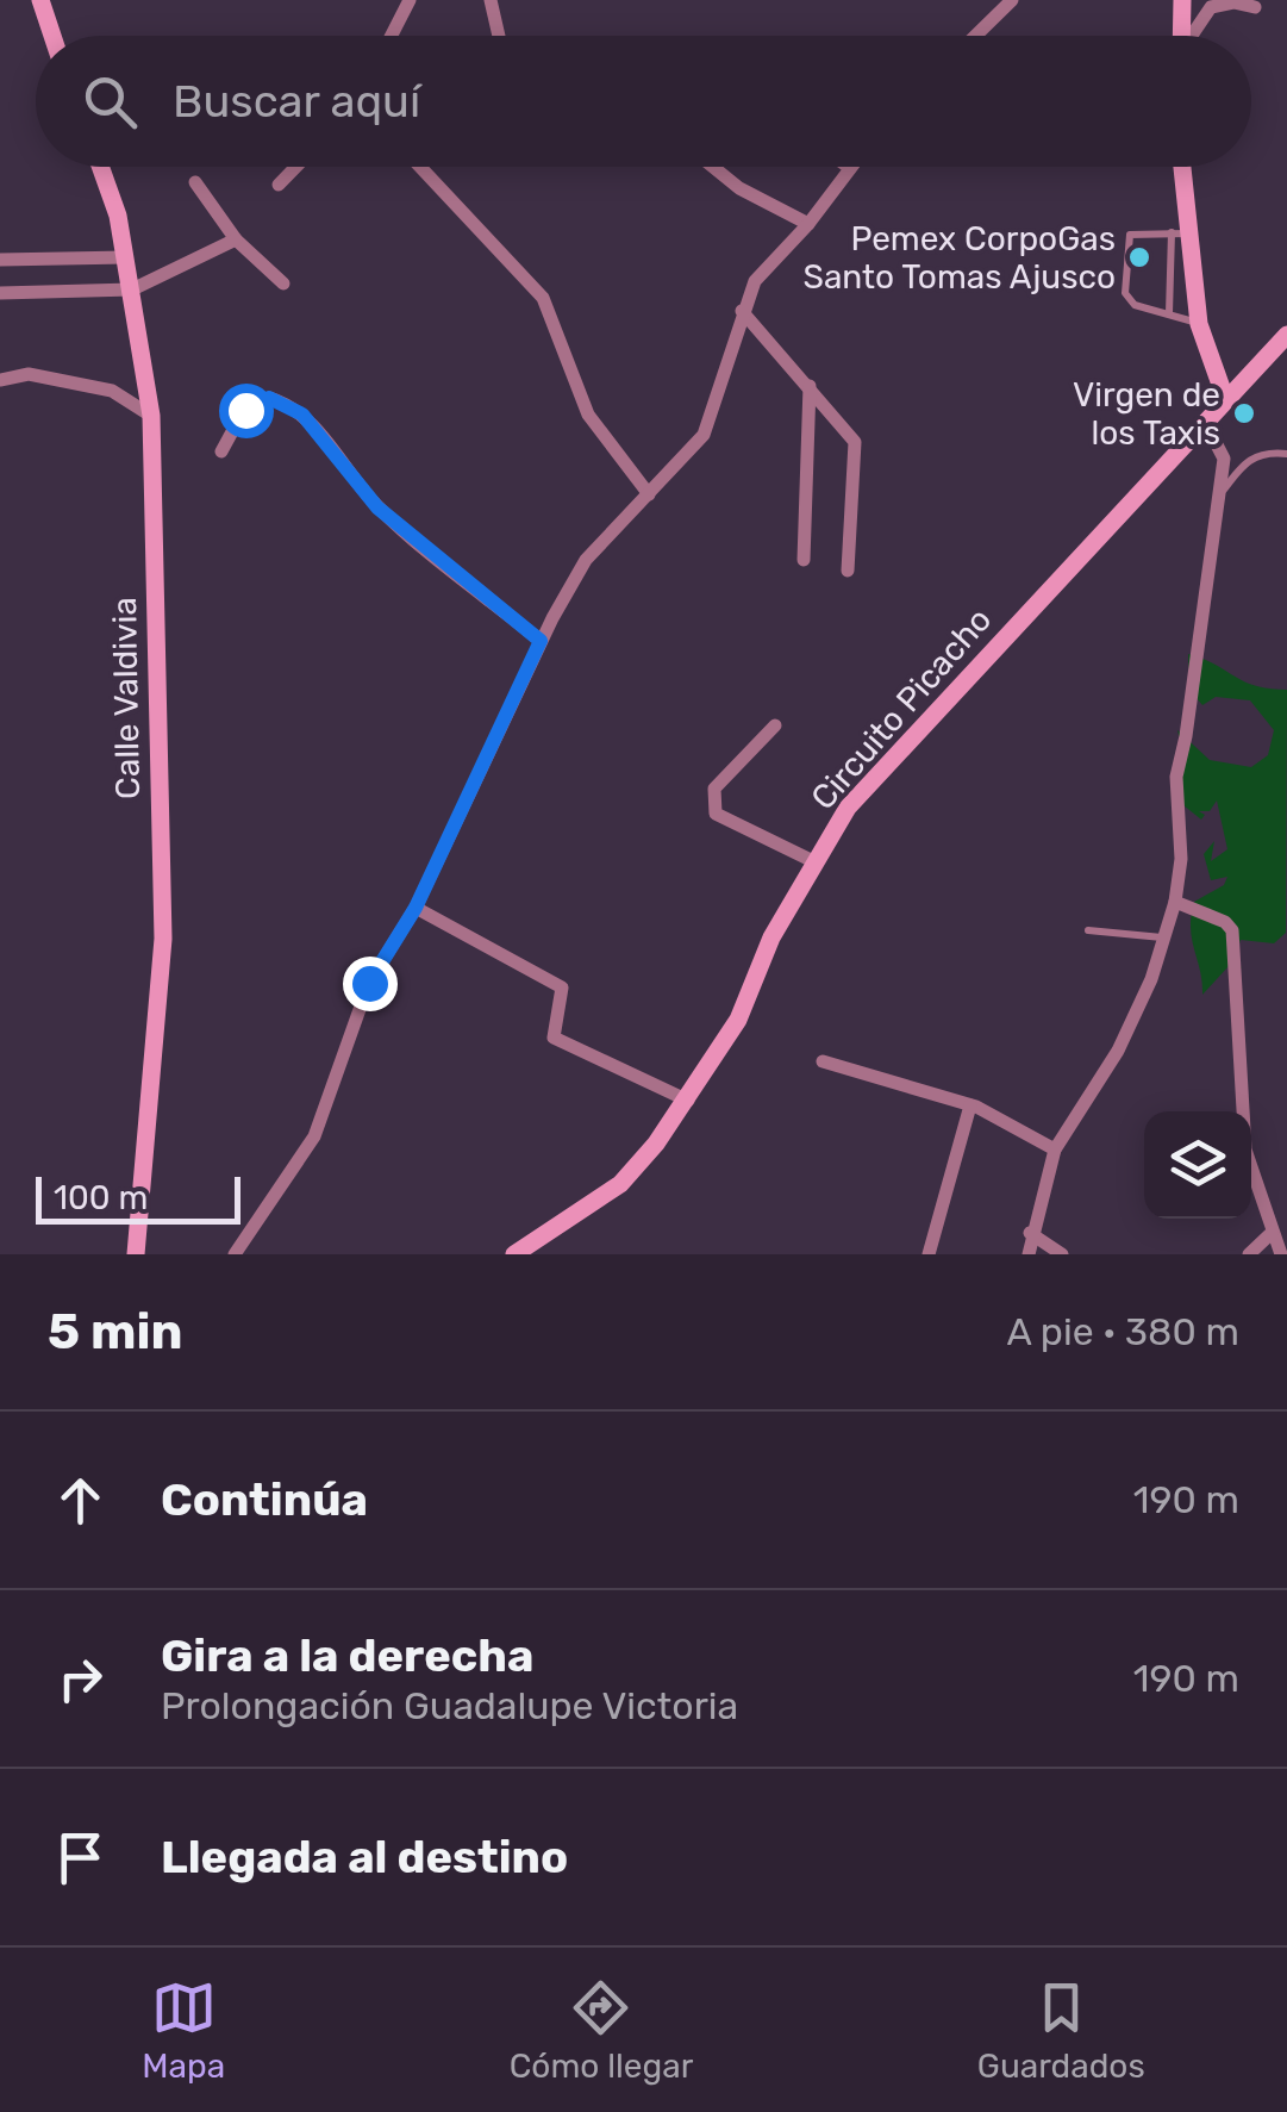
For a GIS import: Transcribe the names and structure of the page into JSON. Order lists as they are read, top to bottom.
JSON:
{
  "streets": {
    "main road": ["Calle Valdivia", "Circuito Picacho"]
  },
  "places": ["Pemex CorpoGas Santo Tomas Ajusco", "Virgen de los Taxis"],
  "scale_bar": "100 m",
  "page": {
    "search": "Buscar aquí",
    "scale": "100 m",
    "heading": ["5 min", "A pie · 380 m"],
    "list": [
      ["Continúa", "190 m"],
      ["Gira a la derecha", "Prolongación Guadalupe Victoria", "190 m"],
      "Llegada al destino"
    ],
    "nav": ["Mapa", "Cómo llegar", "Guardados"]
  }
}
